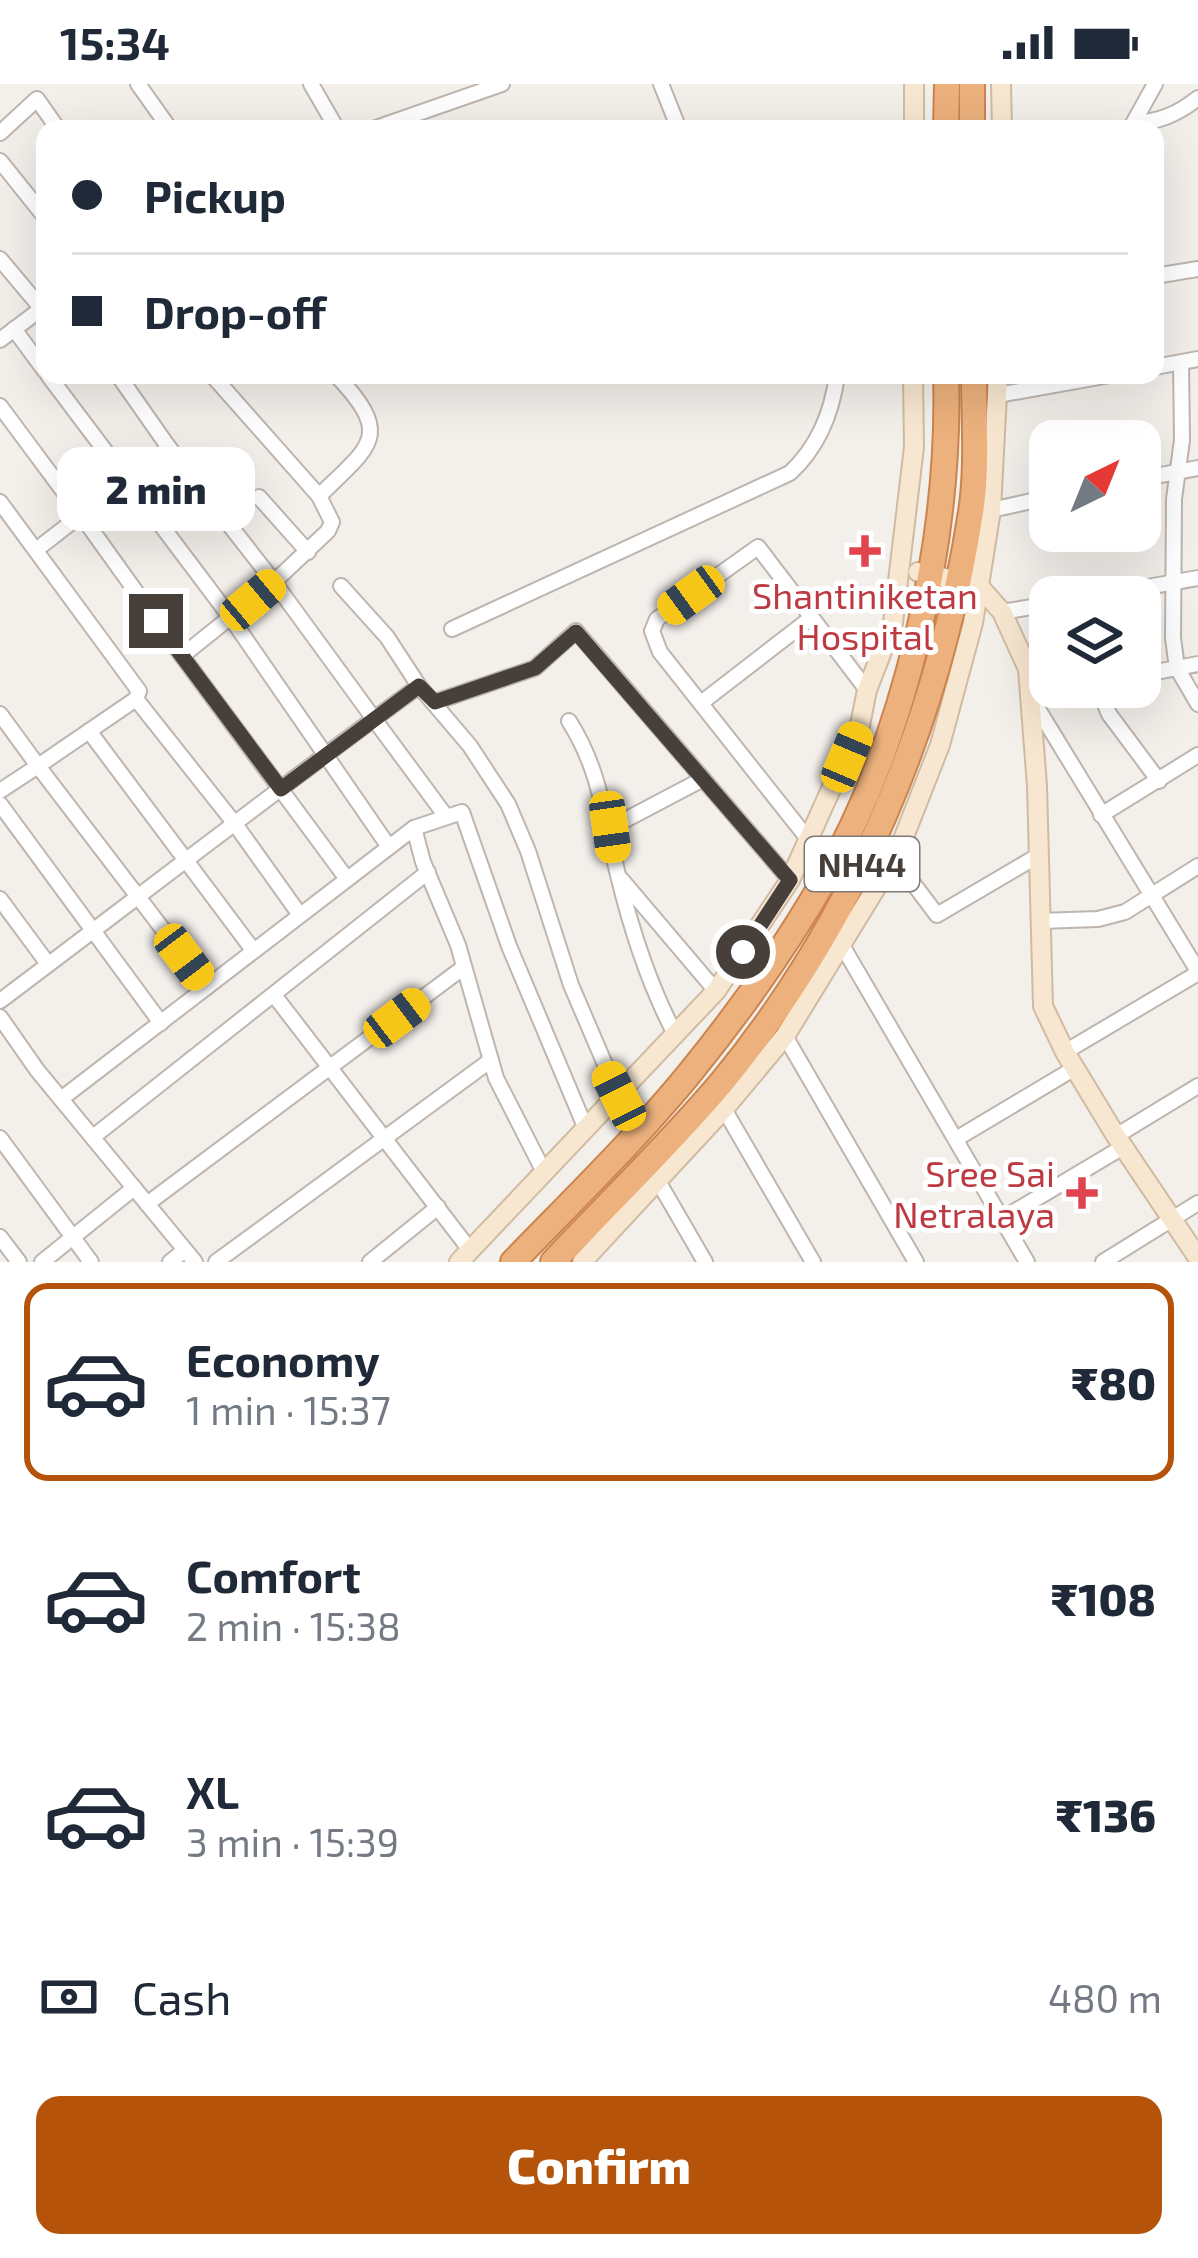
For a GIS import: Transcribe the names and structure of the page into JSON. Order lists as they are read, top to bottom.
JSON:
{
  "streets": {
    "highway": ["NH44"]
  },
  "places": {
    "health": ["Shantiniketan Hospital", "Sree Sai Netralaya"]
  },
  "north": "top right",
  "page": {
    "status": "15:34",
    "banner": ["Pickup", "Drop-off"],
    "bubble": "2 min",
    "list": [
      {
        "name": "Economy",
        "note": "1 min · 15:37",
        "value": "₹80"
      },
      {
        "name": "Comfort",
        "note": "2 min · 15:38",
        "value": "₹108"
      },
      {
        "name": "XL",
        "note": "3 min · 15:39",
        "value": "₹136"
      }
    ],
    "pay": ["Cash", "480 m"],
    "buttons": "Confirm"
  }
}
